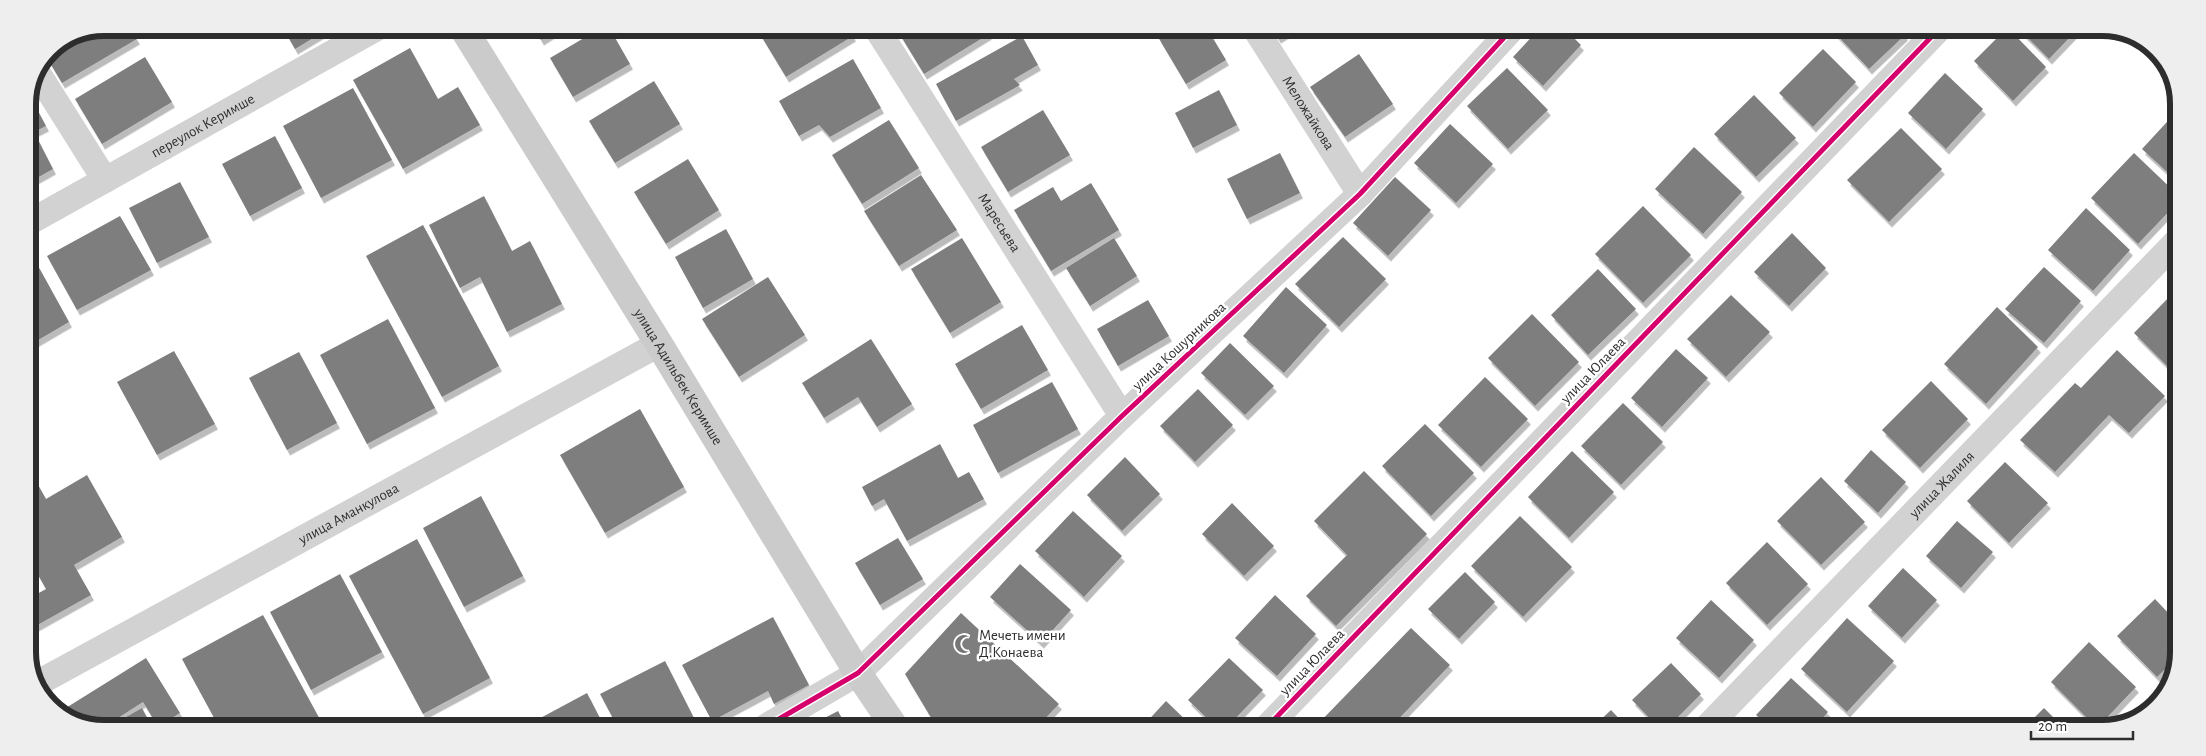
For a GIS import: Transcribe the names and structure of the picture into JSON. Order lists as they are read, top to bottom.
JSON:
{
  "streets": {
    "street": [
      "Меложайкова",
      "переулок Керимше",
      "Маресьева",
      "улица Кошурникова",
      "улица Юлаева",
      "улица Адильбек Керимше",
      "улица Жалиля",
      "улица Аманкулова"
    ]
  },
  "crossings": [
    ["Меложайкова", "улица Кошурникова"],
    ["Маресьева", "улица Кошурникова"],
    ["улица Кошурникова", "улица Адильбек Керимше"],
    ["улица Адильбек Керимше", "улица Аманкулова"]
  ],
  "places": {
    "mosque": ["Мечеть имени Д.Конаева"]
  },
  "scale_bar": "20 m"
}
